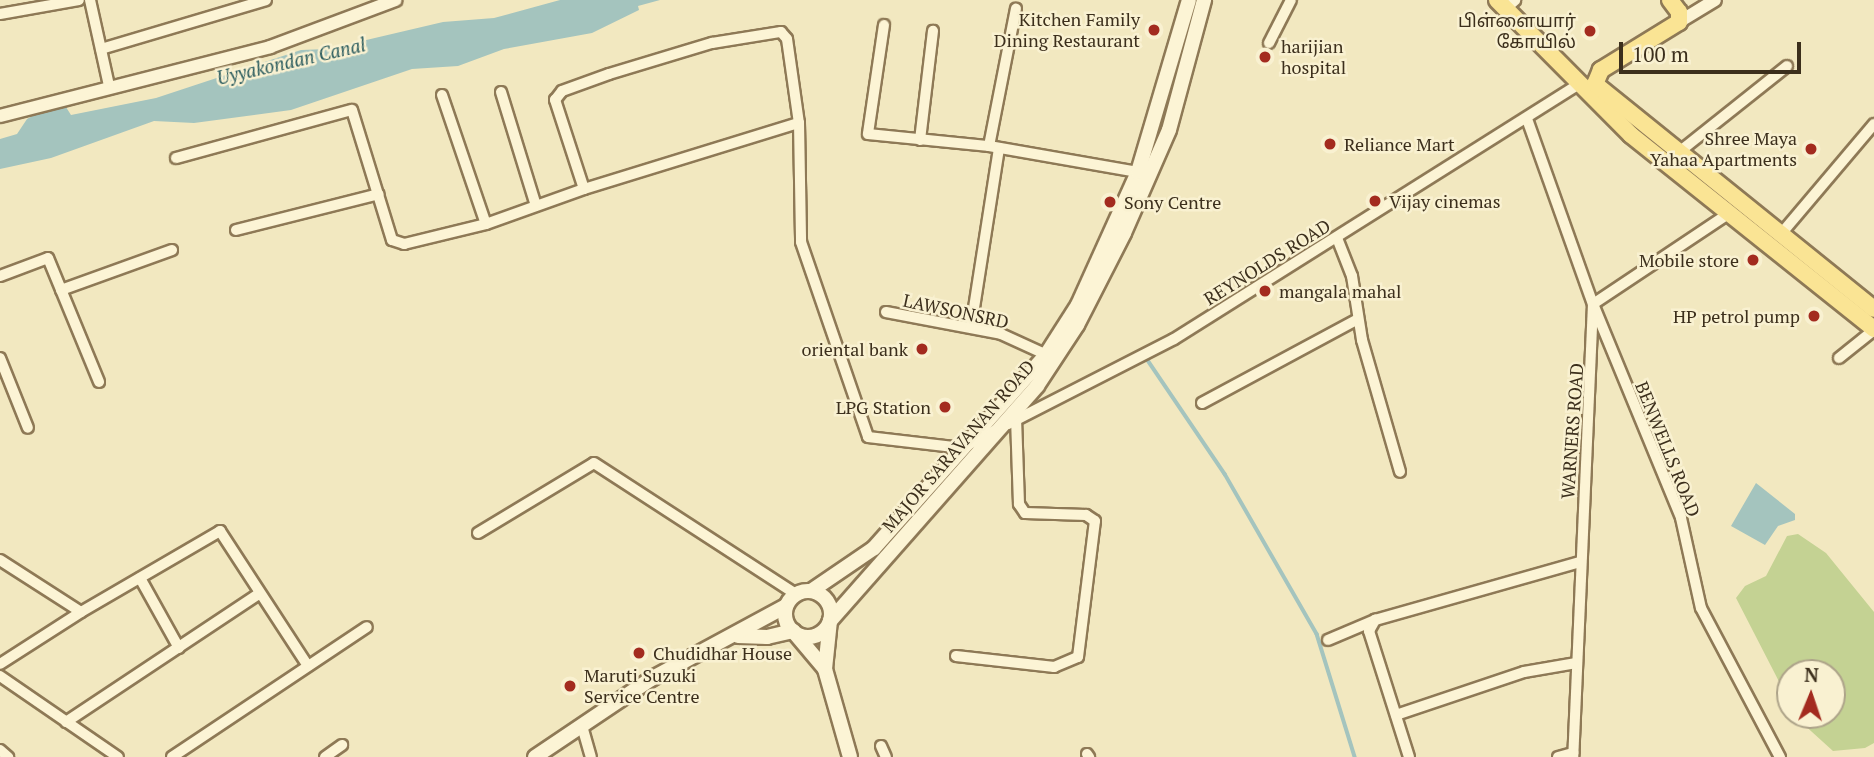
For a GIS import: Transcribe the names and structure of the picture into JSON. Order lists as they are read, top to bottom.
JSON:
{
  "streets": {
    "main road": ["MAJOR SARAVANAN ROAD"],
    "street": [
      "REYNOLDS ROAD",
      "LAWSONSRD",
      "WARNERS ROAD",
      "BENWELLS ROAD"
    ]
  },
  "crossings": [
    ["REYNOLDS ROAD", "WARNERS ROAD"],
    ["REYNOLDS ROAD", "MAJOR SARAVANAN ROAD"],
    ["LAWSONSRD", "MAJOR SARAVANAN ROAD"],
    ["WARNERS ROAD", "BENWELLS ROAD"]
  ],
  "water": ["Uyyakondan Canal"],
  "places": [
    "Kitchen Family Dining Restaurant",
    "பிள்ளையார் கோயில்",
    "harijian hospital",
    "Reliance Mart",
    "Shree Maya Yahaa Apartments",
    "Vijay cinemas",
    "Sony Centre",
    "Mobile store",
    "mangala mahal",
    "HP petrol pump",
    "oriental bank",
    "LPG Station",
    "Chudidhar House",
    "Maruti Suzuki Service Centre"
  ],
  "scale_bar": "100 m",
  "north": "top"
}
